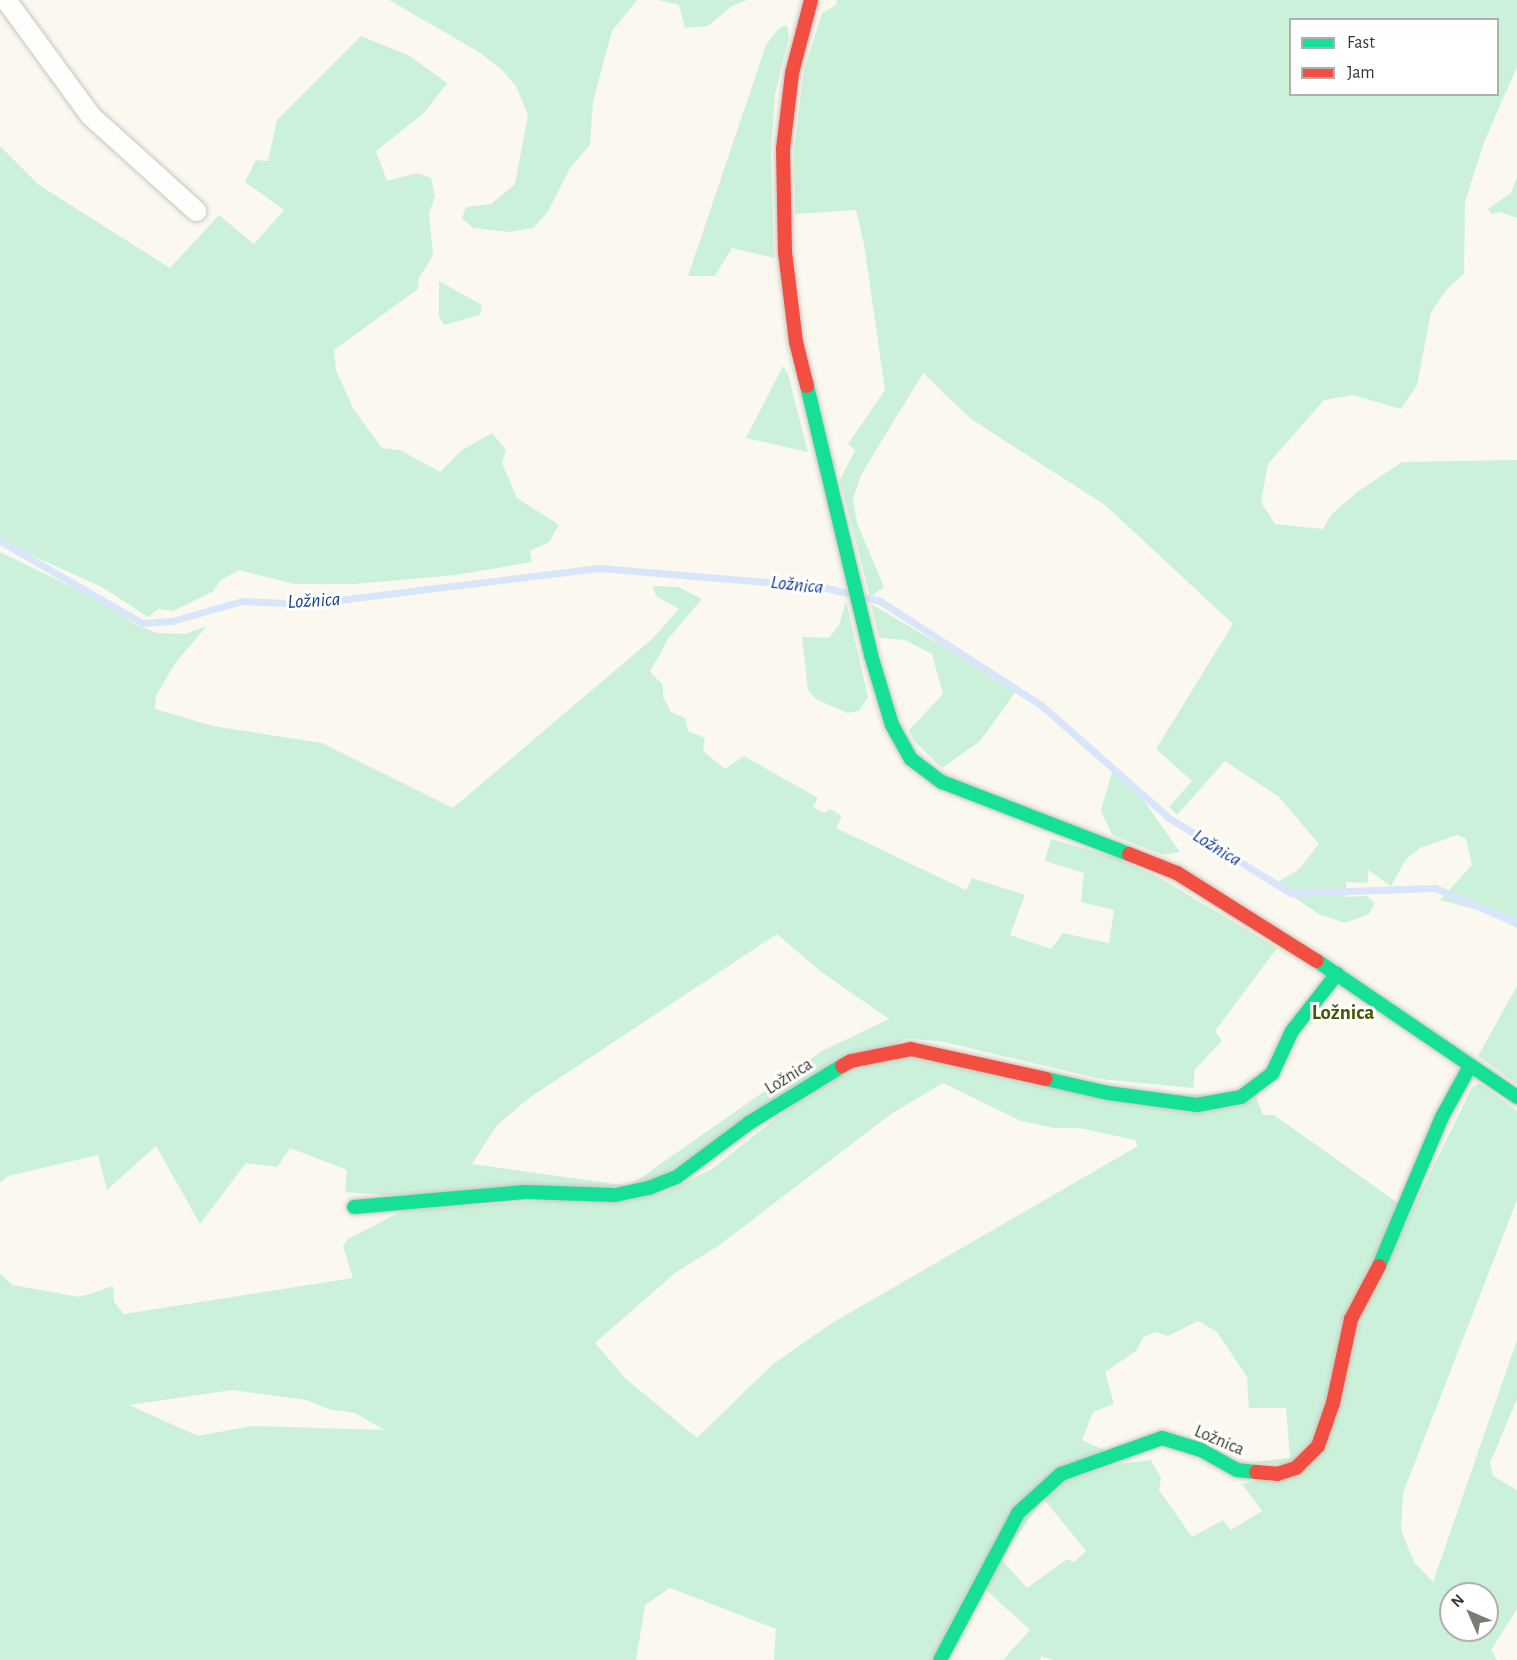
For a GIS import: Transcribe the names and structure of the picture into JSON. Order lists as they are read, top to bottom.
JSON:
{
  "streets": {
    "street": ["Ložnica"]
  },
  "districts": ["Ložnica"],
  "water": ["Ložnica"],
  "legend": ["Fast", "Jam"],
  "north": "top left"
}
